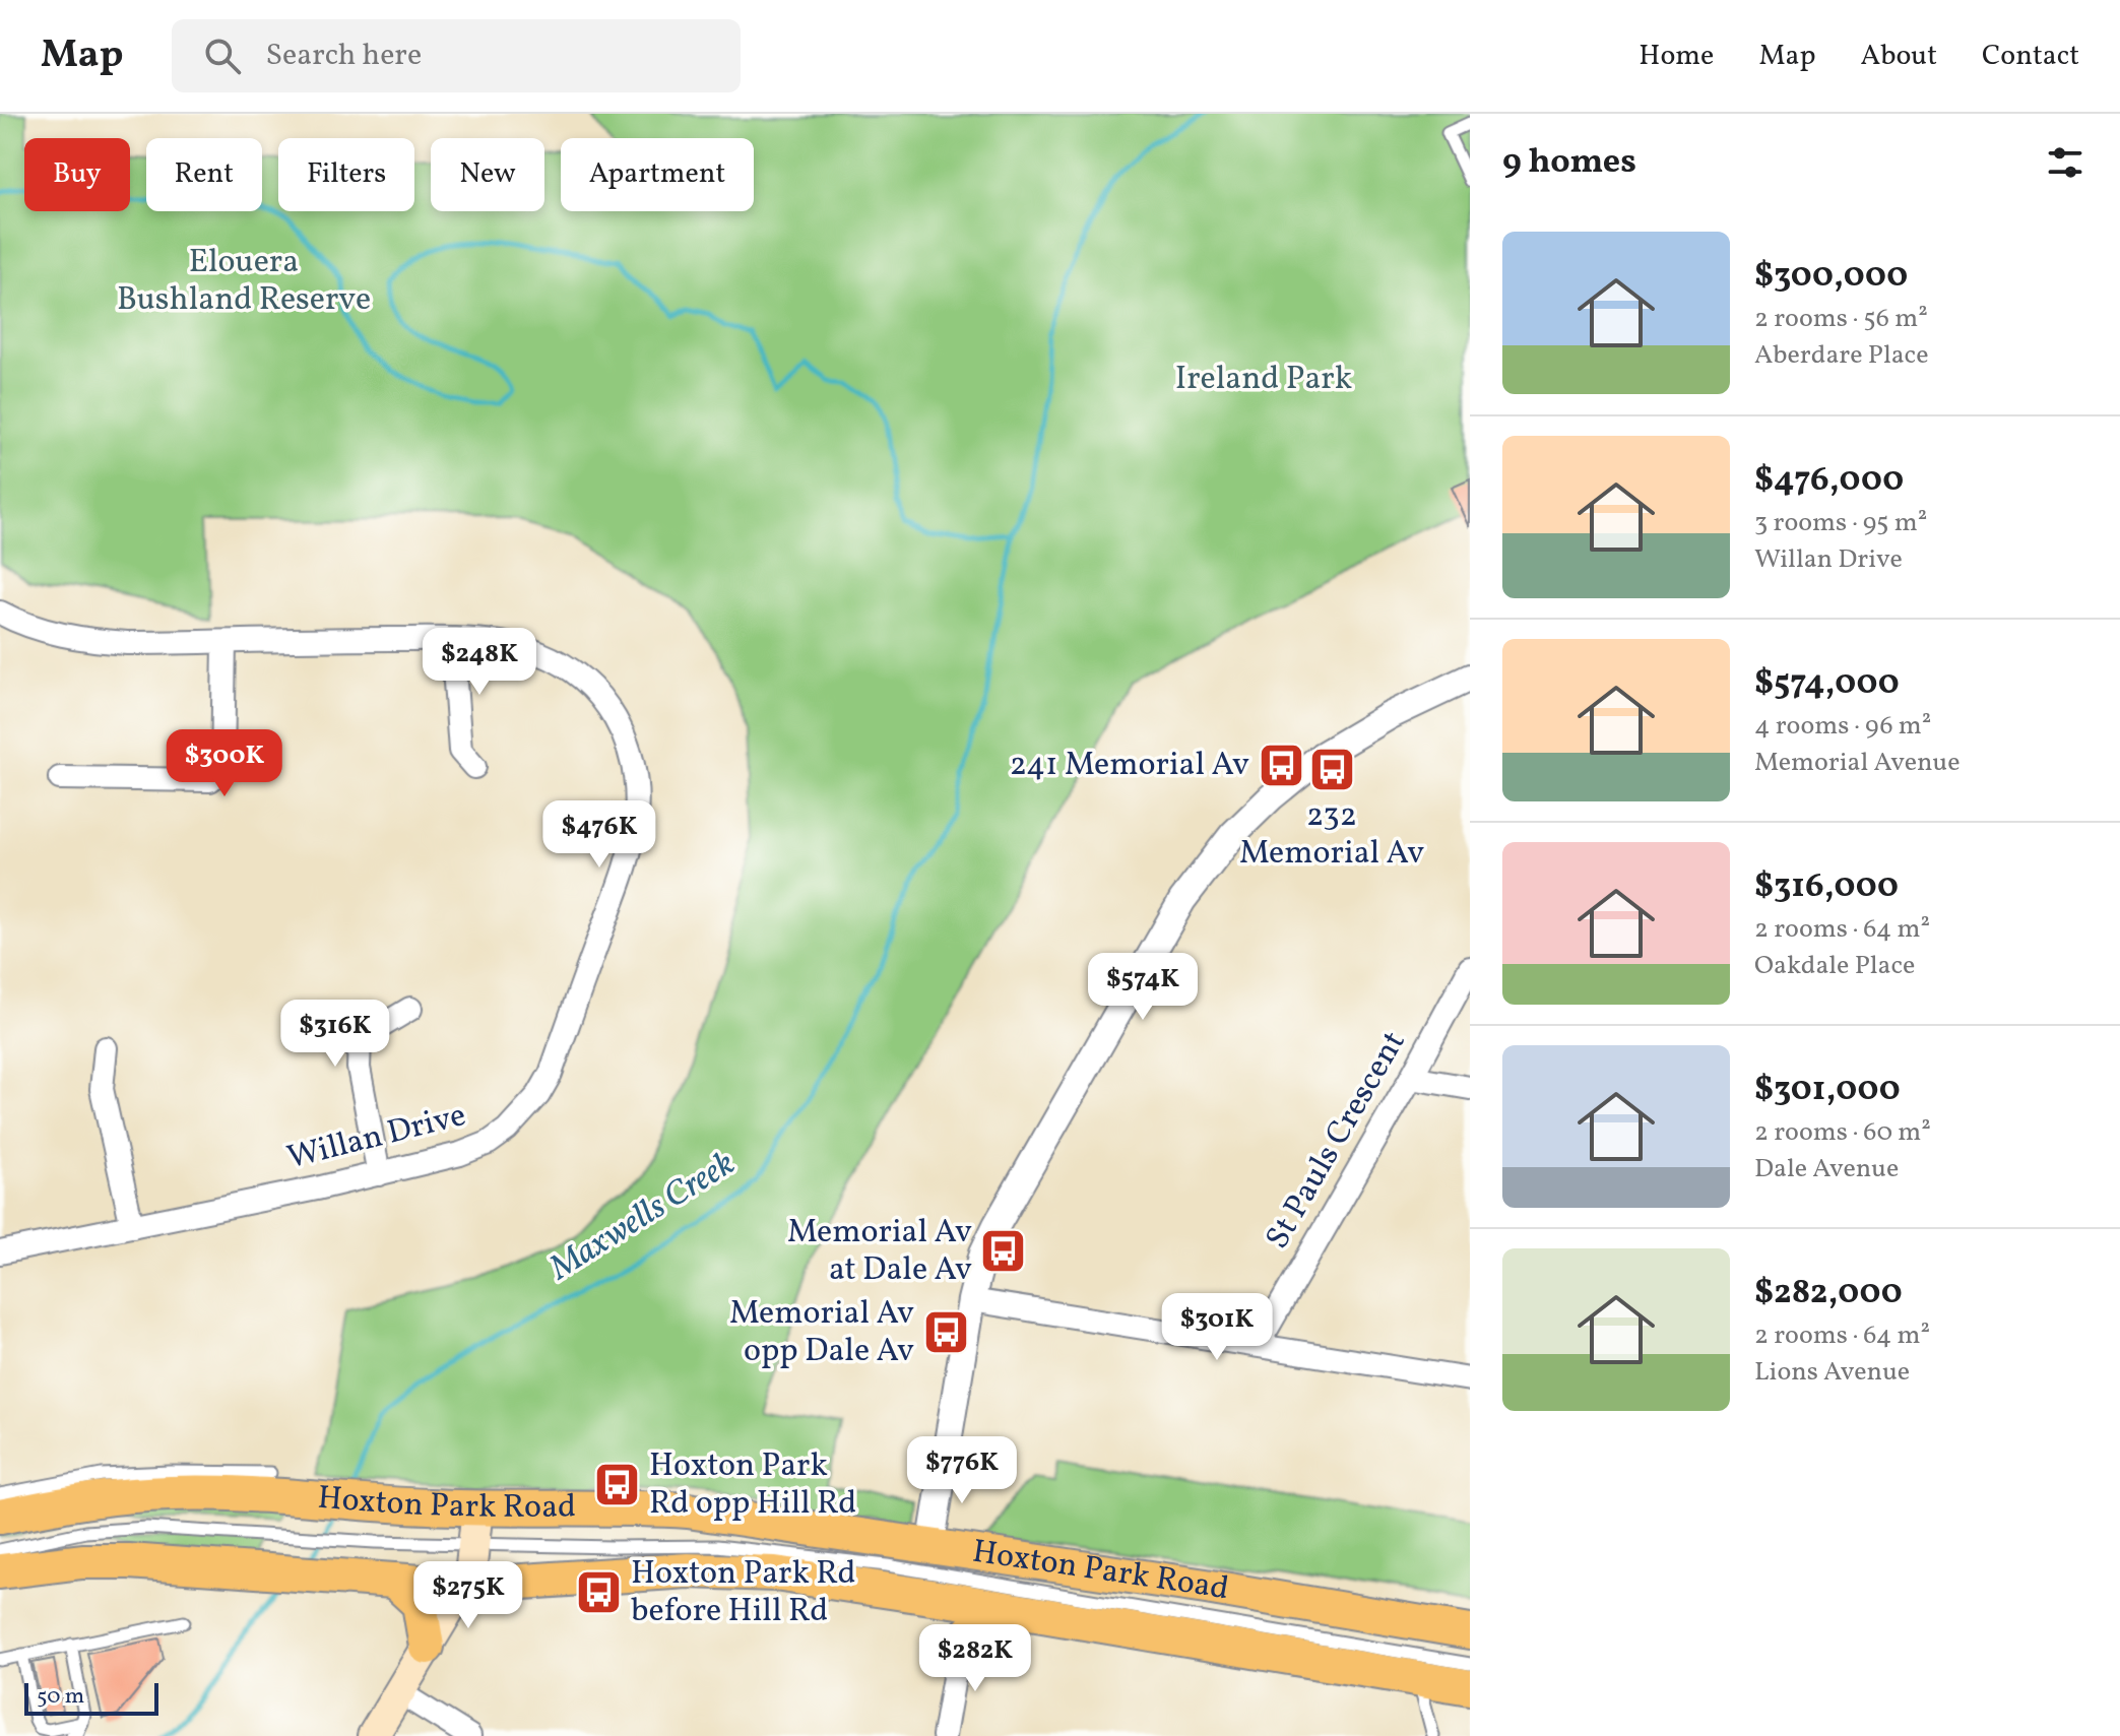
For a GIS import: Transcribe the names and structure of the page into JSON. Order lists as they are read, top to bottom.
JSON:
{
  "streets": {
    "main road": ["Hoxton Park Road"],
    "street": ["Willan Drive", "St Pauls Crescent"]
  },
  "water": ["Maxwells Creek"],
  "parks": ["Elouera Bushland Reserve", "Ireland Park"],
  "places": {
    "bus stop": [
      "241 Memorial Av",
      "232 Memorial Av",
      "Memorial Av at Dale Av",
      "Memorial Av opp Dale Av",
      "Hoxton Park Rd opp Hill Rd",
      "Hoxton Park Rd before Hill Rd"
    ]
  },
  "scale_bar": "50 m",
  "page": {
    "header": "Map",
    "search": "Search here",
    "nav": [
      "Home",
      "Map",
      "About",
      "Contact"
    ],
    "heading": "9 homes",
    "chip": [
      "Buy",
      "Rent",
      "Filters",
      "New",
      "Apartment"
    ],
    "list": [
      {
        "name": "$300,000",
        "note": "2 rooms · 56 m² · Aberdare Place"
      },
      {
        "name": "$476,000",
        "note": "3 rooms · 95 m² · Willan Drive"
      },
      {
        "name": "$574,000",
        "note": "4 rooms · 96 m² · Memorial Avenue"
      },
      {
        "name": "$316,000",
        "note": "2 rooms · 64 m² · Oakdale Place"
      },
      {
        "name": "$301,000",
        "note": "2 rooms · 60 m² · Dale Avenue"
      },
      {
        "name": "$282,000",
        "note": "2 rooms · 64 m² · Lions Avenue"
      }
    ],
    "price": [
      "$248K",
      "$300K",
      "$476K",
      "$574K",
      "$316K",
      "$301K",
      "$776K",
      "$275K",
      "$282K"
    ],
    "scale": "50 m"
  }
}
